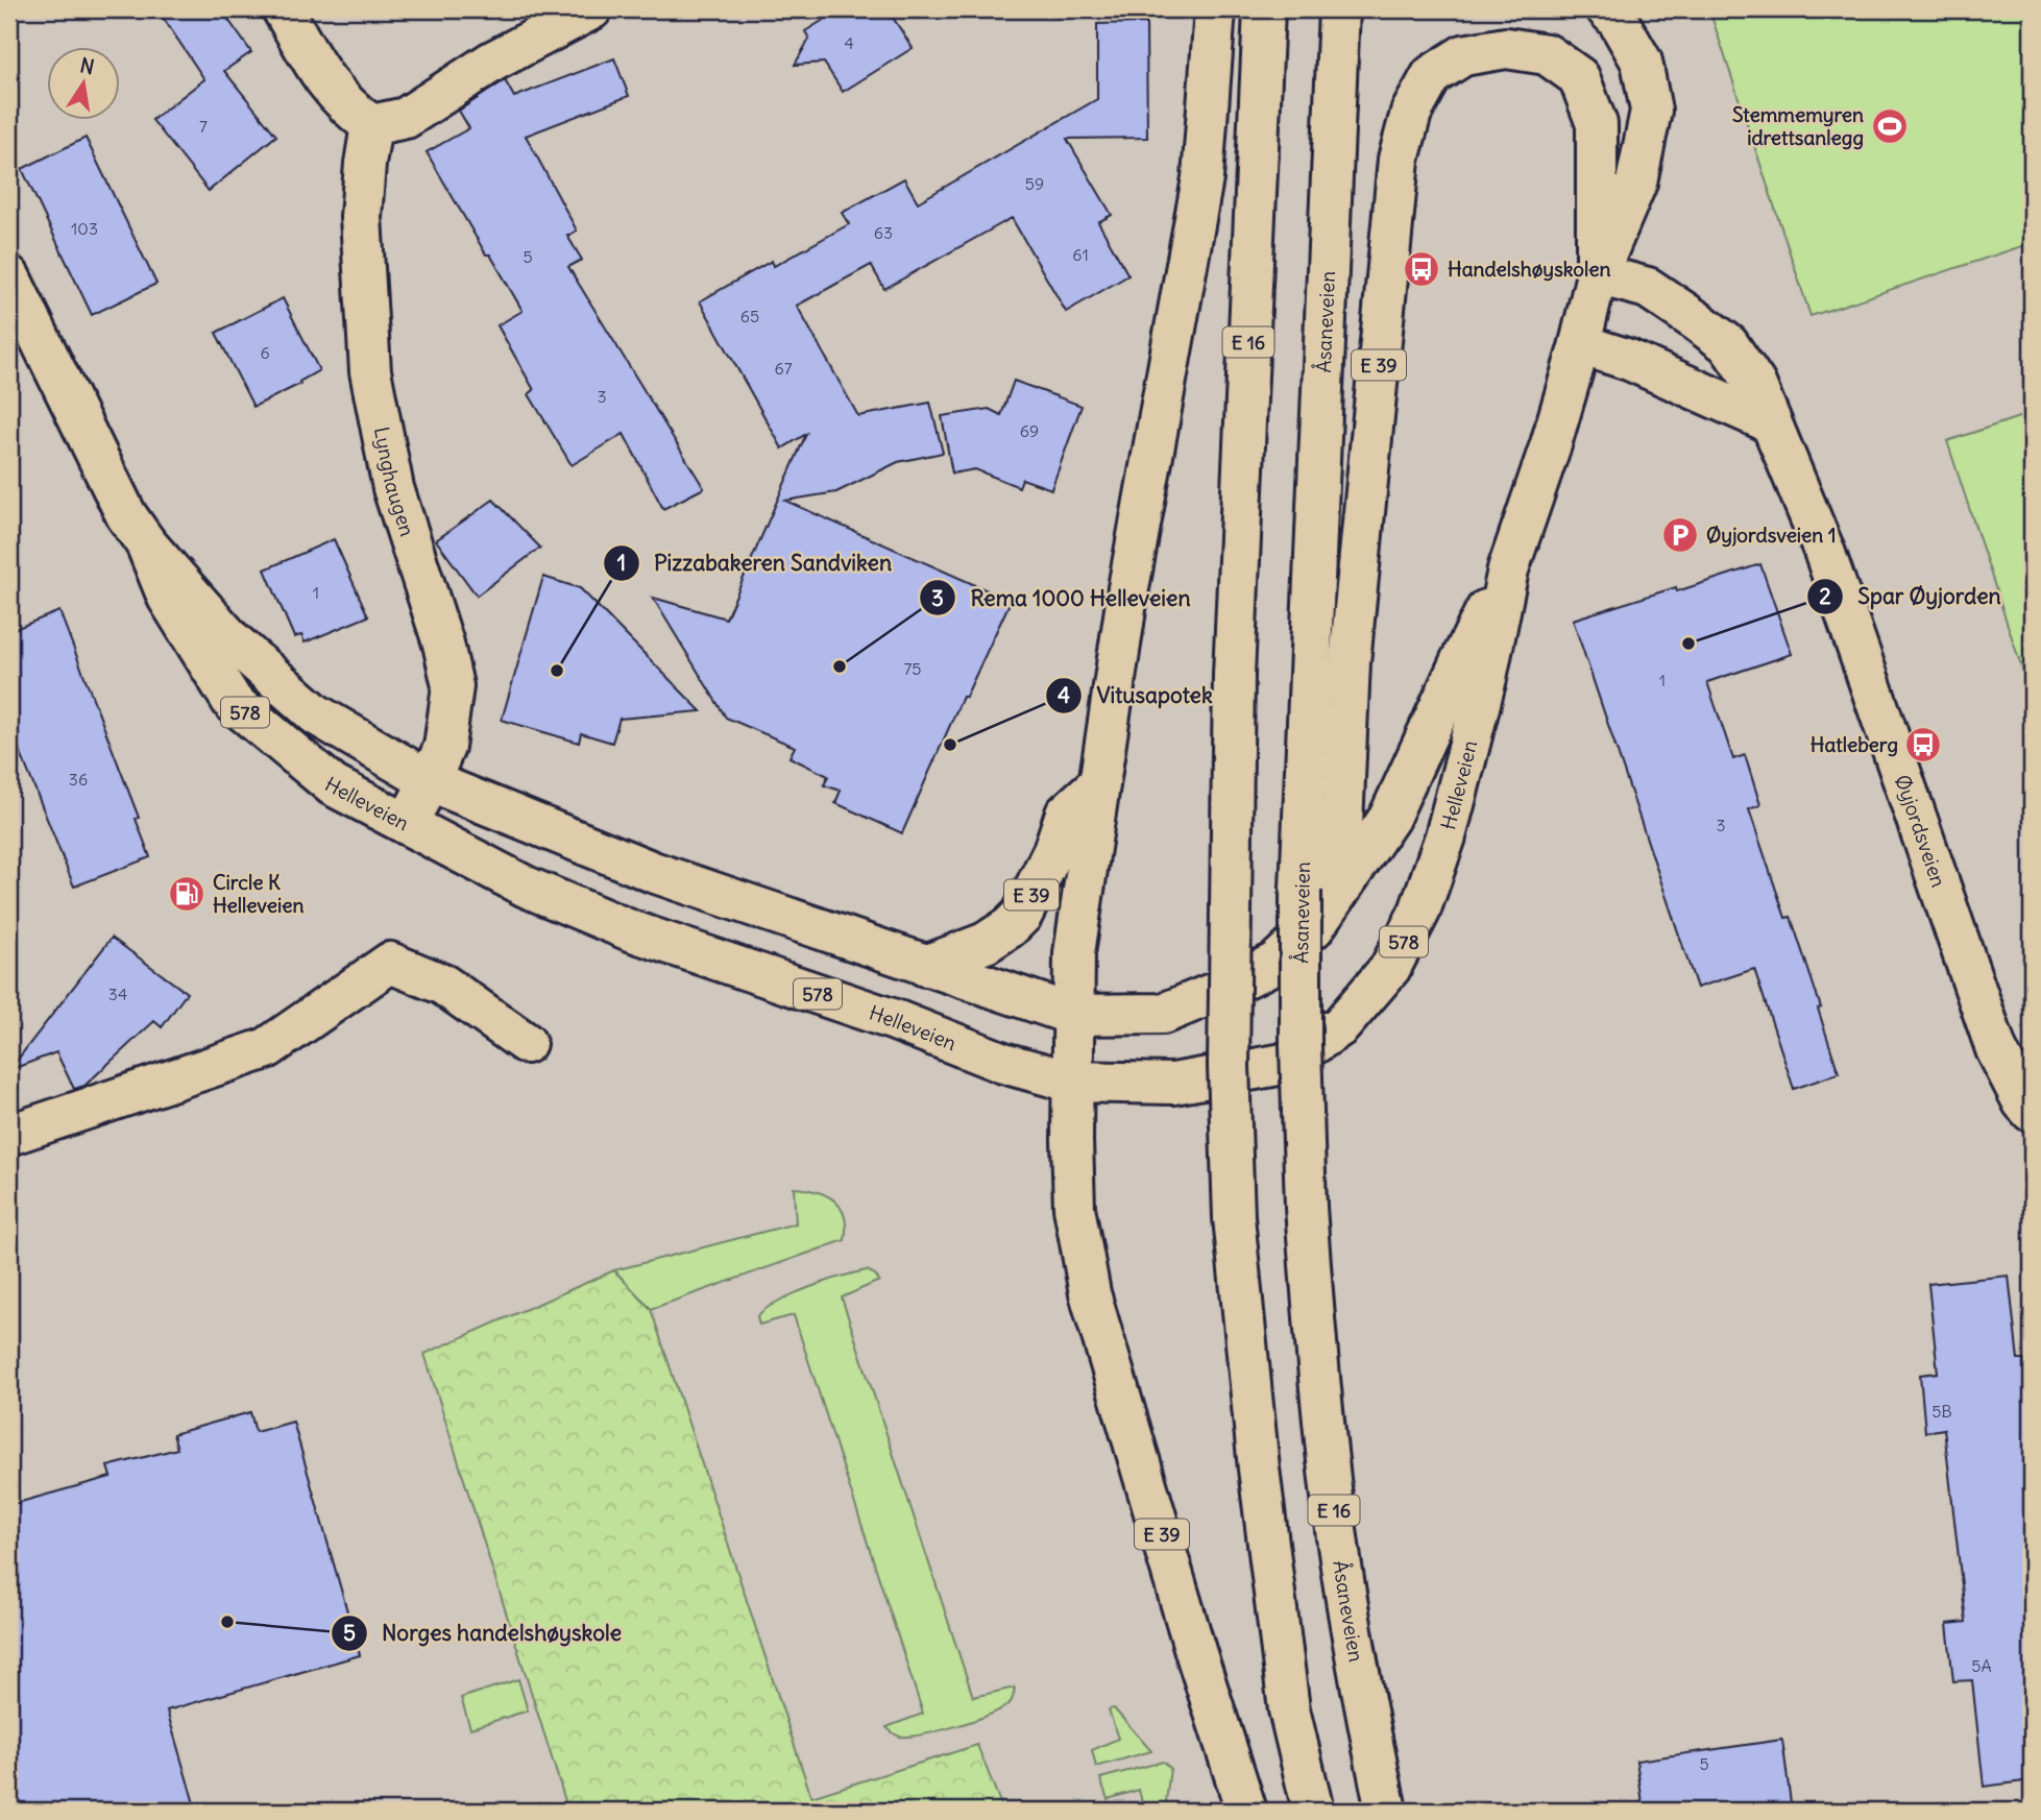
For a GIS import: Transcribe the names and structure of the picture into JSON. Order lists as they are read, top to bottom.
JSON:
{
  "streets": {
    "main road": [
      "Åsaneveien",
      "E 16",
      "E 39",
      "Lynghaugen",
      "578",
      "Helleveien",
      "Øyjordsveien"
    ]
  },
  "crossings": [
    ["Åsaneveien", "E 39"],
    ["E 39", "Helleveien"],
    ["E 39", "Øyjordsveien"],
    ["Lynghaugen", "Helleveien"],
    ["Helleveien", "Øyjordsveien"]
  ],
  "places": {
    "sports": ["Stemmemyren idrettsanlegg"],
    "bus stop": ["Handelshøyskolen", "Hatleberg"],
    "parking": ["Øyjordsveien 1"],
    "other": [
      "Spar Øyjorden",
      "Rema 1000 Helleveien",
      "Pizzabakeren Sandviken",
      "Vitusapotek",
      "Norges handelshøyskole"
    ],
    "fuel station": ["Circle K Helleveien"]
  },
  "house_numbers": [
    "4",
    "7",
    "59",
    "103",
    "63",
    "61",
    "5",
    "65",
    "6",
    "67",
    "3",
    "69",
    "1",
    "75",
    "1",
    "36",
    "3",
    "34",
    "5B",
    "5A",
    "5"
  ],
  "north": "top"
}
